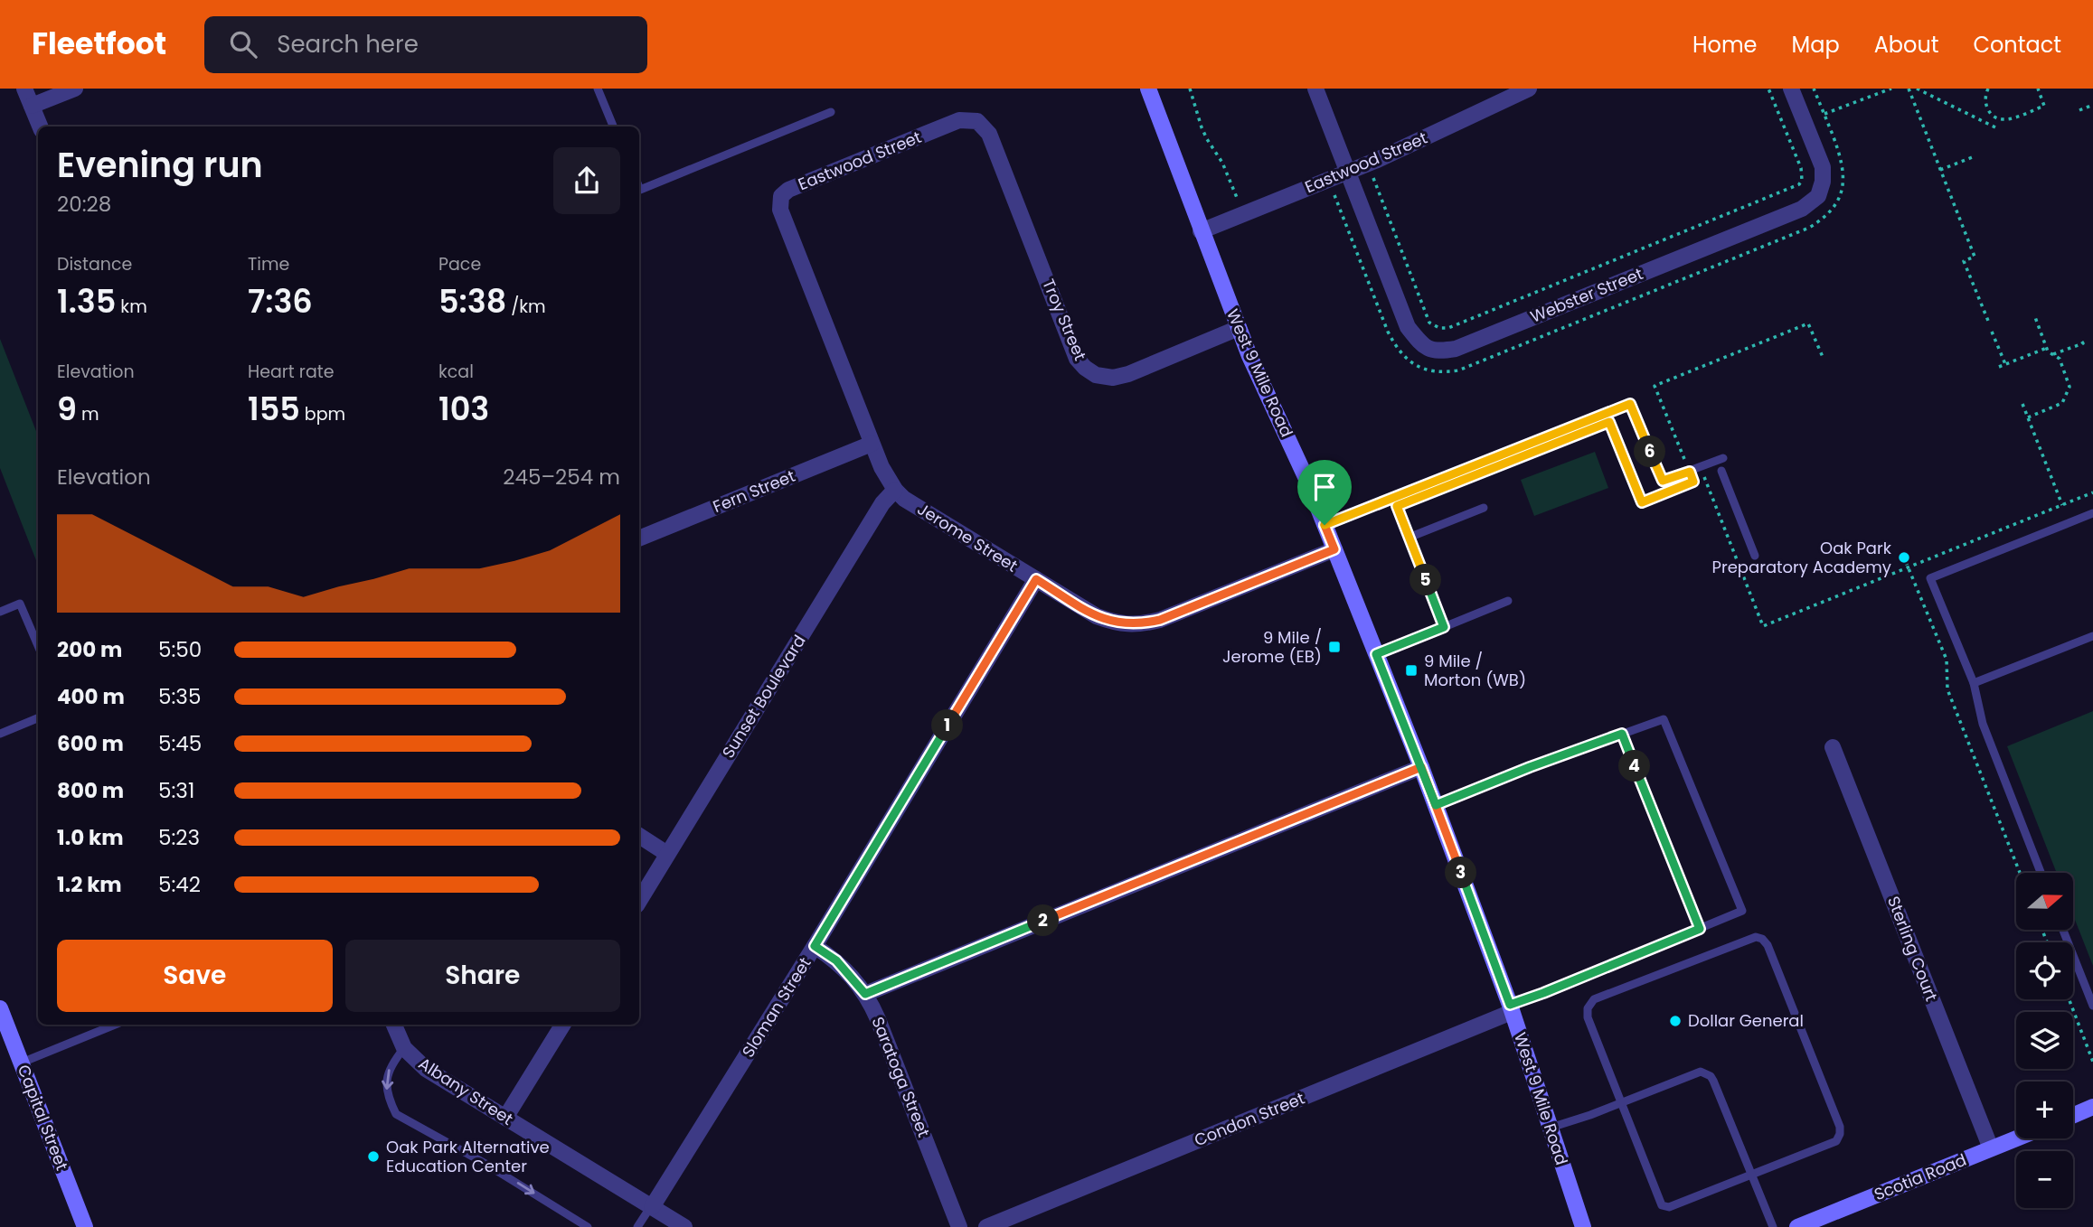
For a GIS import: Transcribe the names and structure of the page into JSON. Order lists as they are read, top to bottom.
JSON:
{
  "streets": {
    "main road": ["West 9 Mile Road", "Capital Street", "Scotia Road"],
    "street": [
      "Eastwood Street",
      "Webster Street",
      "Troy Street",
      "Fern Street",
      "Jerome Street",
      "Sunset Boulevard",
      "Sterling Court",
      "Sloman Street",
      "Saratoga Street",
      "Albany Street",
      "Condon Street"
    ]
  },
  "crossings": [
    ["Eastwood Street", "Webster Street"],
    ["Eastwood Street", "Troy Street"],
    ["Eastwood Street", "West 9 Mile Road"],
    ["Eastwood Street", "Jerome Street"],
    ["Troy Street", "West 9 Mile Road"],
    ["West 9 Mile Road", "Jerome Street"],
    ["West 9 Mile Road", "Condon Street"],
    ["Fern Street", "Jerome Street"],
    ["Jerome Street", "Sunset Boulevard"],
    ["Jerome Street", "Sloman Street"],
    ["Sterling Court", "Scotia Road"],
    ["Sloman Street", "Saratoga Street"],
    ["Sloman Street", "Albany Street"]
  ],
  "places": {
    "other": ["Oak Park Preparatory Academy", "Dollar General", "Oak Park Alternative Education Center"],
    "transit": ["9 Mile / Jerome (EB)", "9 Mile / Morton (WB)"]
  },
  "north": "right",
  "page": {
    "header": "Fleetfoot",
    "search": "Search here",
    "nav": [
      "Home",
      "Map",
      "About",
      "Contact"
    ],
    "heading": ["Evening run", "20:28"],
    "stats": [
      ["Distance", "1.35 km"],
      ["Time", "7:36"],
      ["Pace", "5:38 /km"],
      ["Elevation", "9 m"],
      ["Heart rate", "155 bpm"],
      ["kcal", "103"]
    ],
    "pins": [
      "6",
      "5",
      "1",
      "4",
      "3",
      "2"
    ],
    "chart": ["Elevation", "245–254 m"],
    "list": [
      {
        "name": "200 m",
        "note": "5:50"
      },
      {
        "name": "400 m",
        "note": "5:35"
      },
      {
        "name": "600 m",
        "note": "5:45"
      },
      {
        "name": "800 m",
        "note": "5:31"
      },
      {
        "name": "1.0 km",
        "note": "5:23"
      },
      {
        "name": "1.2 km",
        "note": "5:42"
      }
    ],
    "map_buttons": ["+", "−"],
    "buttons": ["Save", "Share"]
  }
}
